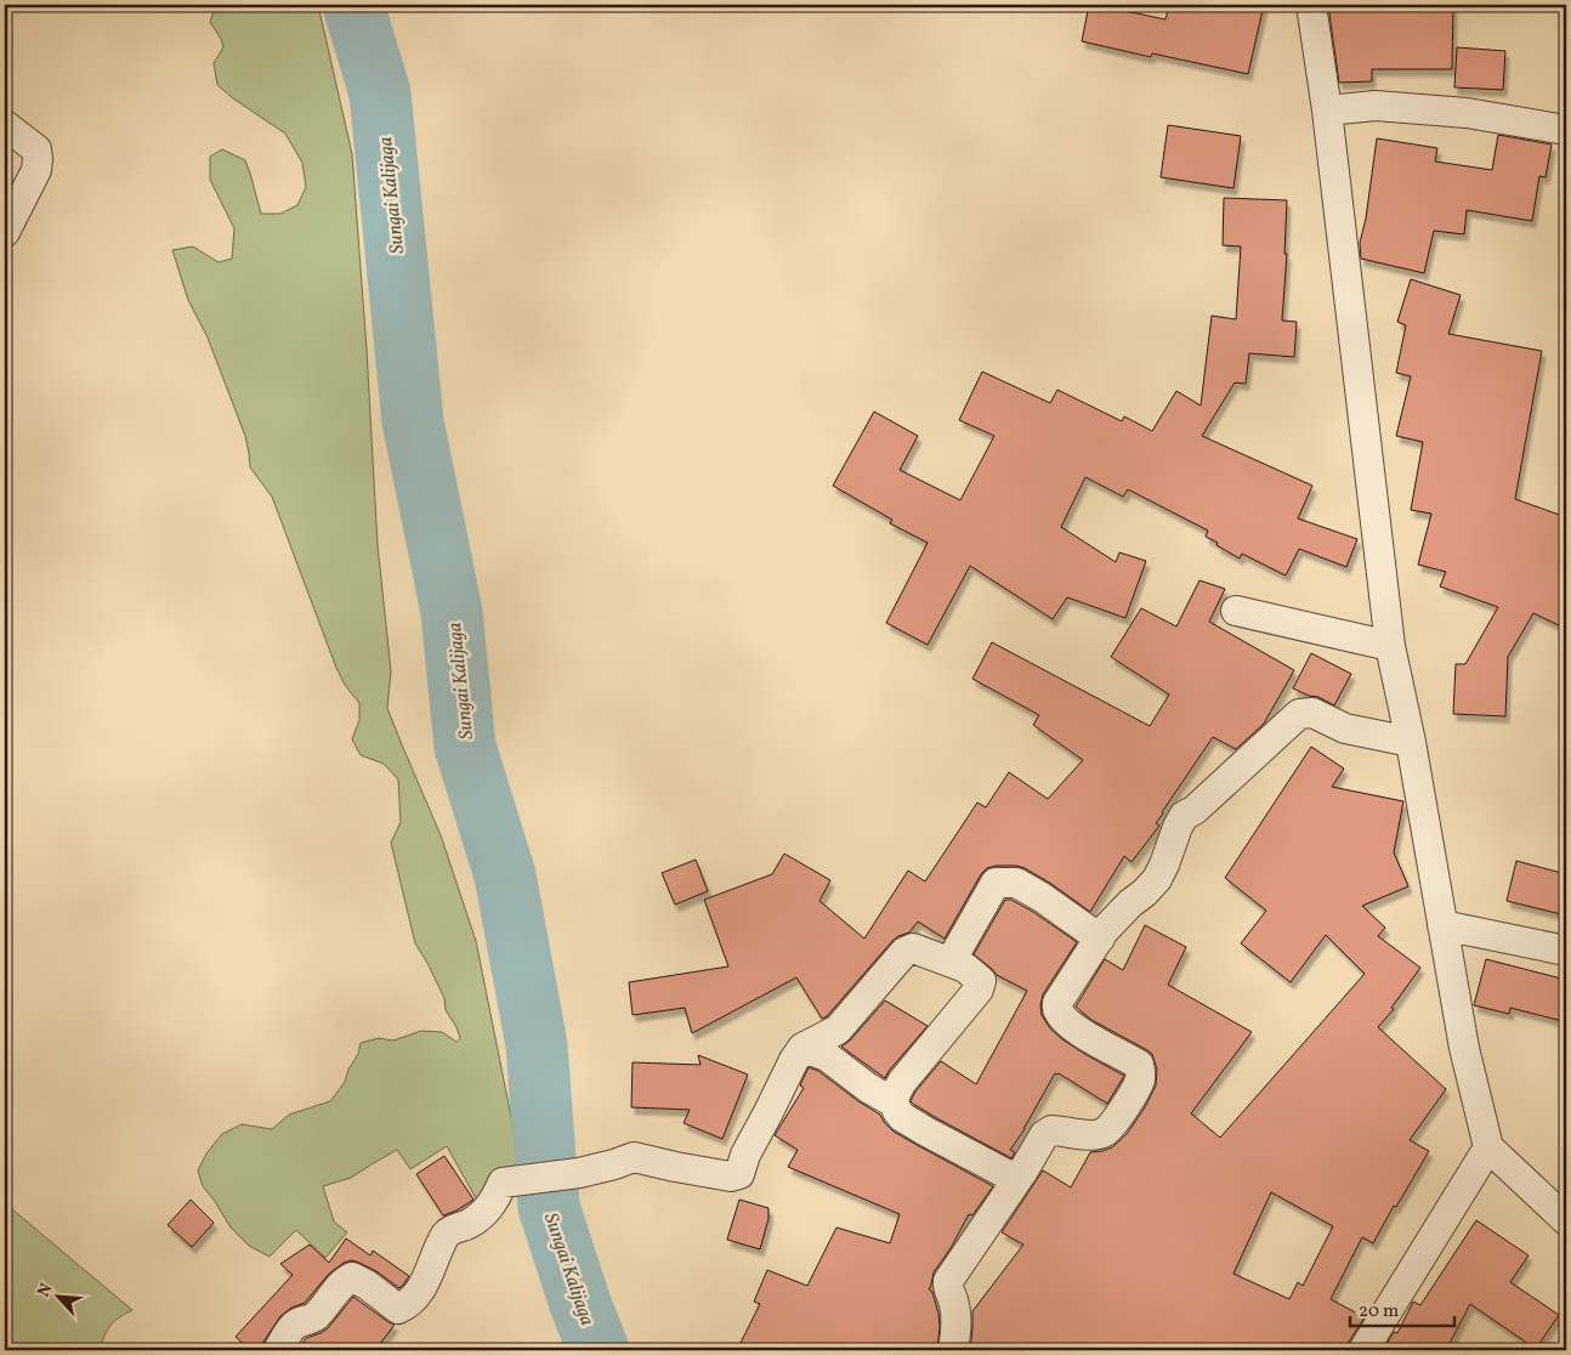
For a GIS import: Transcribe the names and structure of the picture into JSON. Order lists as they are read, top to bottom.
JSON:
{
  "water": ["Sungai Kalijaga"],
  "scale_bar": "20 m",
  "north": "top left"
}
